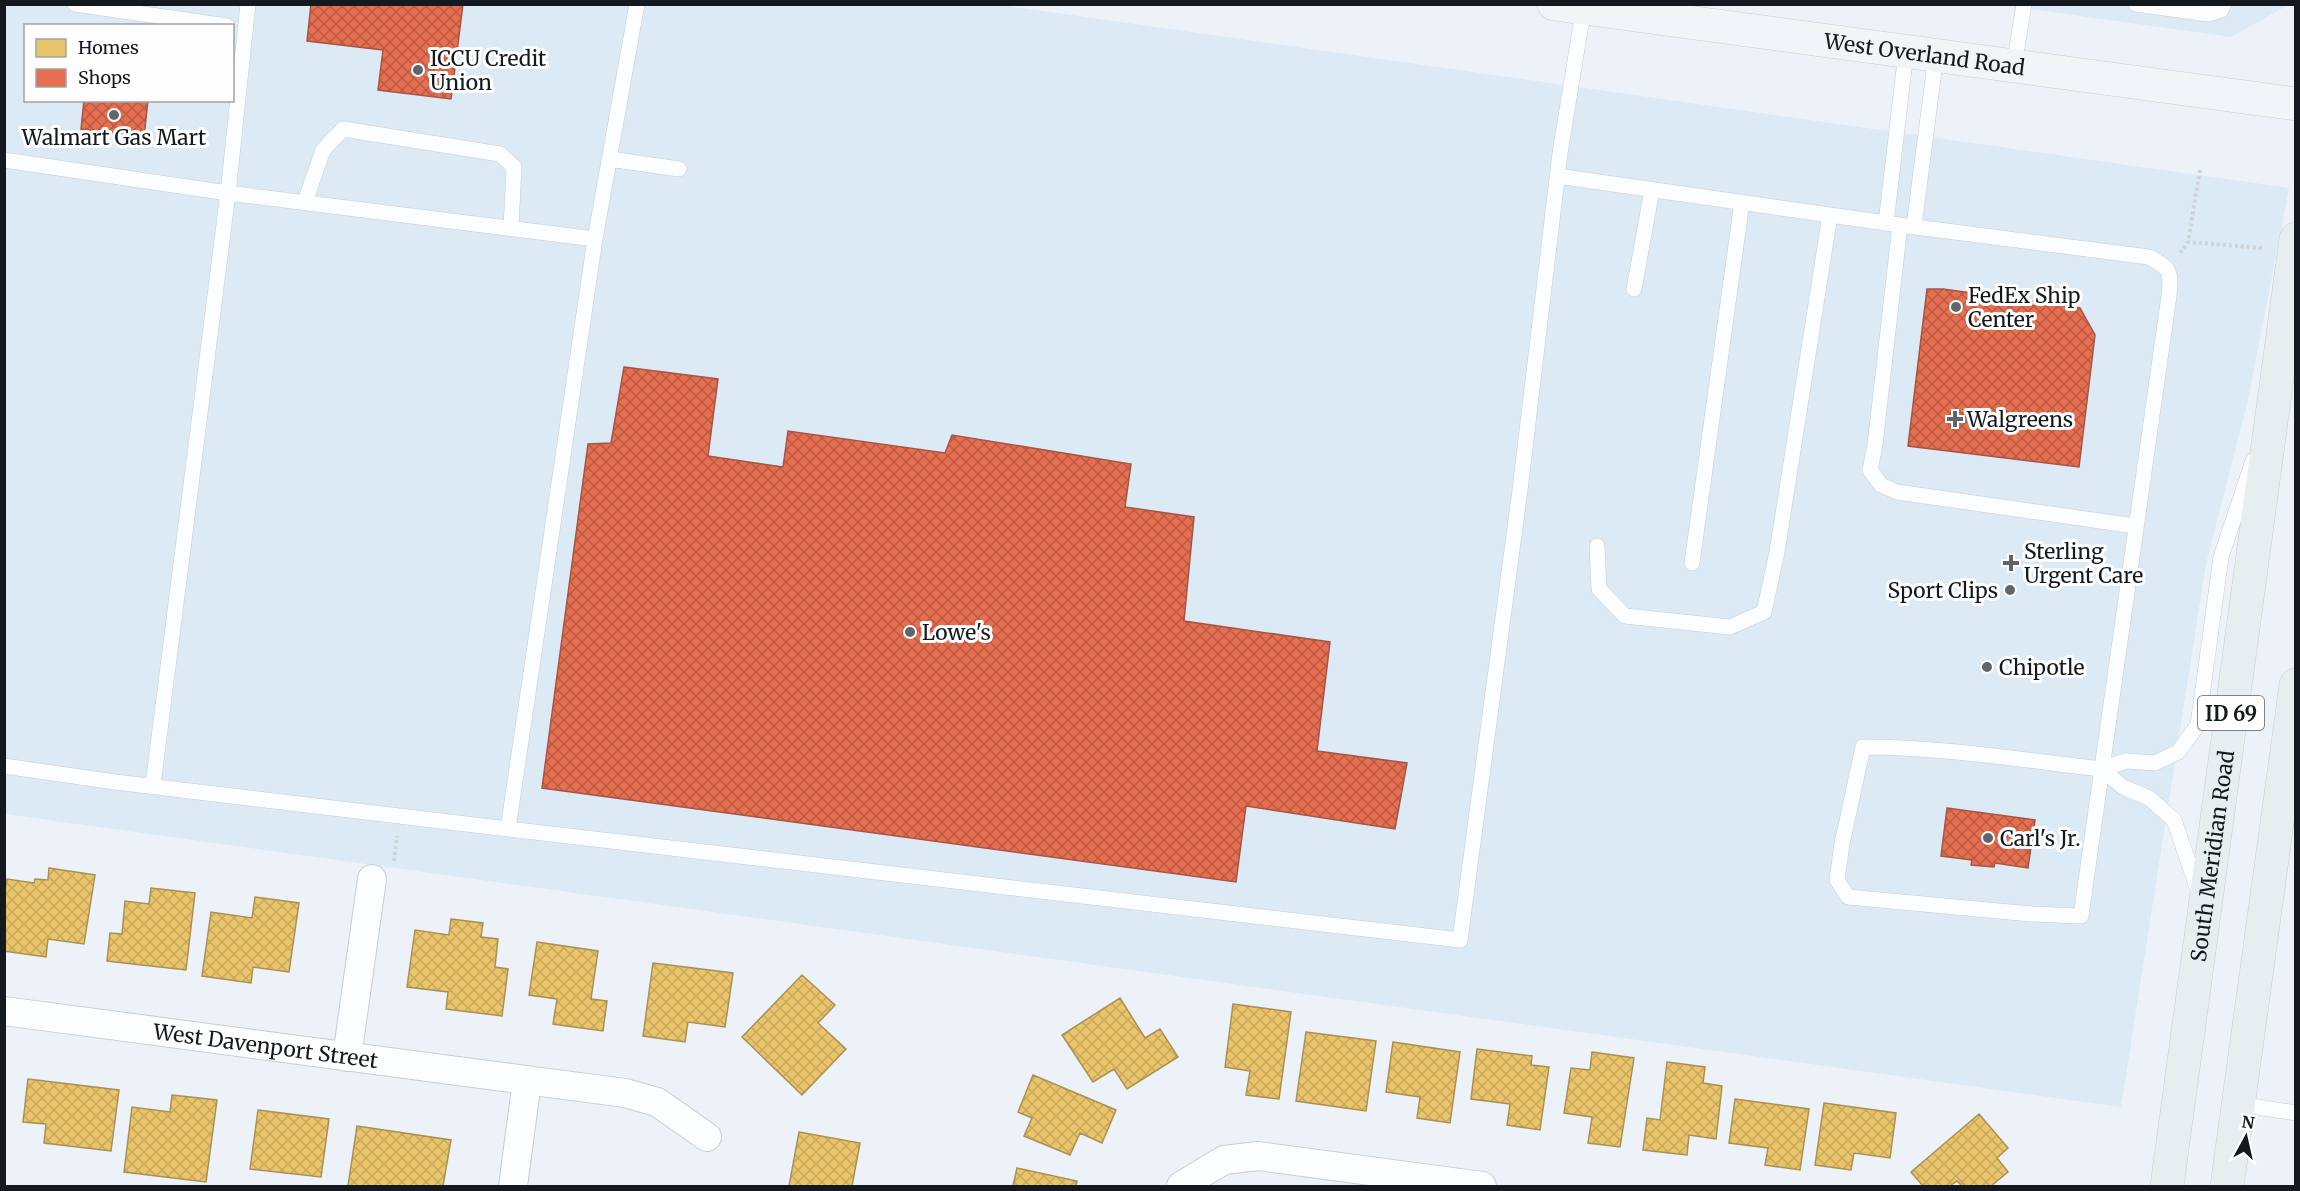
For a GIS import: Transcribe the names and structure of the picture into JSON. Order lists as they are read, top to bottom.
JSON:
{
  "streets": {
    "main road": ["ID 69", "South Meridian Road"],
    "street": ["West Overland Road", "West Davenport Street"]
  },
  "places": {
    "other": [
      "ICCU Credit Union",
      "Walmart Gas Mart",
      "FedEx Ship Center",
      "Sport Clips",
      "Lowe's",
      "Chipotle",
      "Carl's Jr."
    ],
    "health": ["Walgreens", "Sterling Urgent Care"]
  },
  "legend": ["Homes", "Shops"],
  "north": "top"
}
